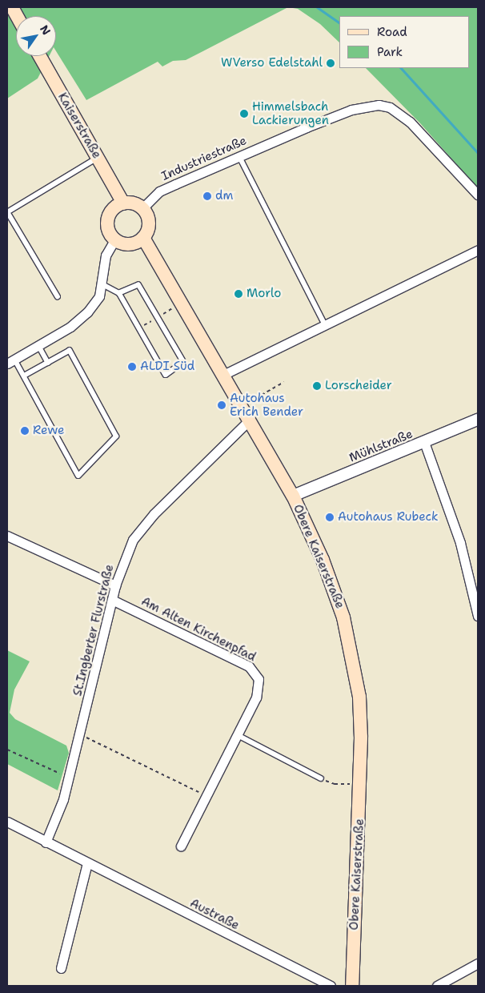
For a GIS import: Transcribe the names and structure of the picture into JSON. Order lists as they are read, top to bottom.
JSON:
{
  "streets": {
    "main road": ["Kaiserstraße", "Obere Kaiserstraße"],
    "street": [
      "Industriestraße",
      "Mühlstraße",
      "Am Alten Kirchenpfad",
      "St.Ingberter Flurstraße",
      "Austraße"
    ]
  },
  "crossings": [
    ["Kaiserstraße", "Industriestraße"],
    ["Kaiserstraße", "Obere Kaiserstraße"],
    ["Industriestraße", "Obere Kaiserstraße"],
    ["Mühlstraße", "Obere Kaiserstraße"],
    ["Obere Kaiserstraße", "St.Ingberter Flurstraße"],
    ["Am Alten Kirchenpfad", "St.Ingberter Flurstraße"],
    ["St.Ingberter Flurstraße", "Austraße"]
  ],
  "places": [
    "WVerso Edelstahl",
    "Himmelsbach Lackierungen",
    "dm",
    "Morlo",
    "ALDI Süd",
    "Lorscheider",
    "Autohaus Erich Bender",
    "Rewe",
    "Autohaus Rubeck"
  ],
  "legend": ["Road", "Park"],
  "north": "top right"
}
